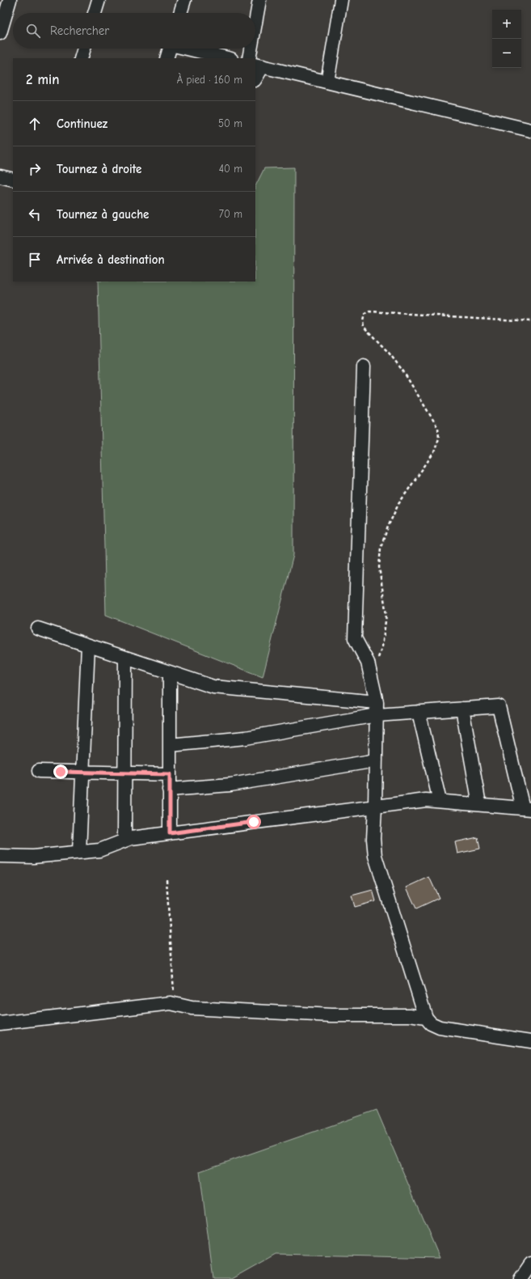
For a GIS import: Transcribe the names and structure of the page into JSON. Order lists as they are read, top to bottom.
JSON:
{
  "page": {
    "map_buttons": ["+", "−"],
    "search": "Rechercher",
    "heading": ["2 min", "À pied · 160 m"],
    "list": [
      ["Continuez", "50 m"],
      ["Tournez à droite", "40 m"],
      ["Tournez à gauche", "70 m"],
      "Arrivée à destination"
    ]
  }
}
